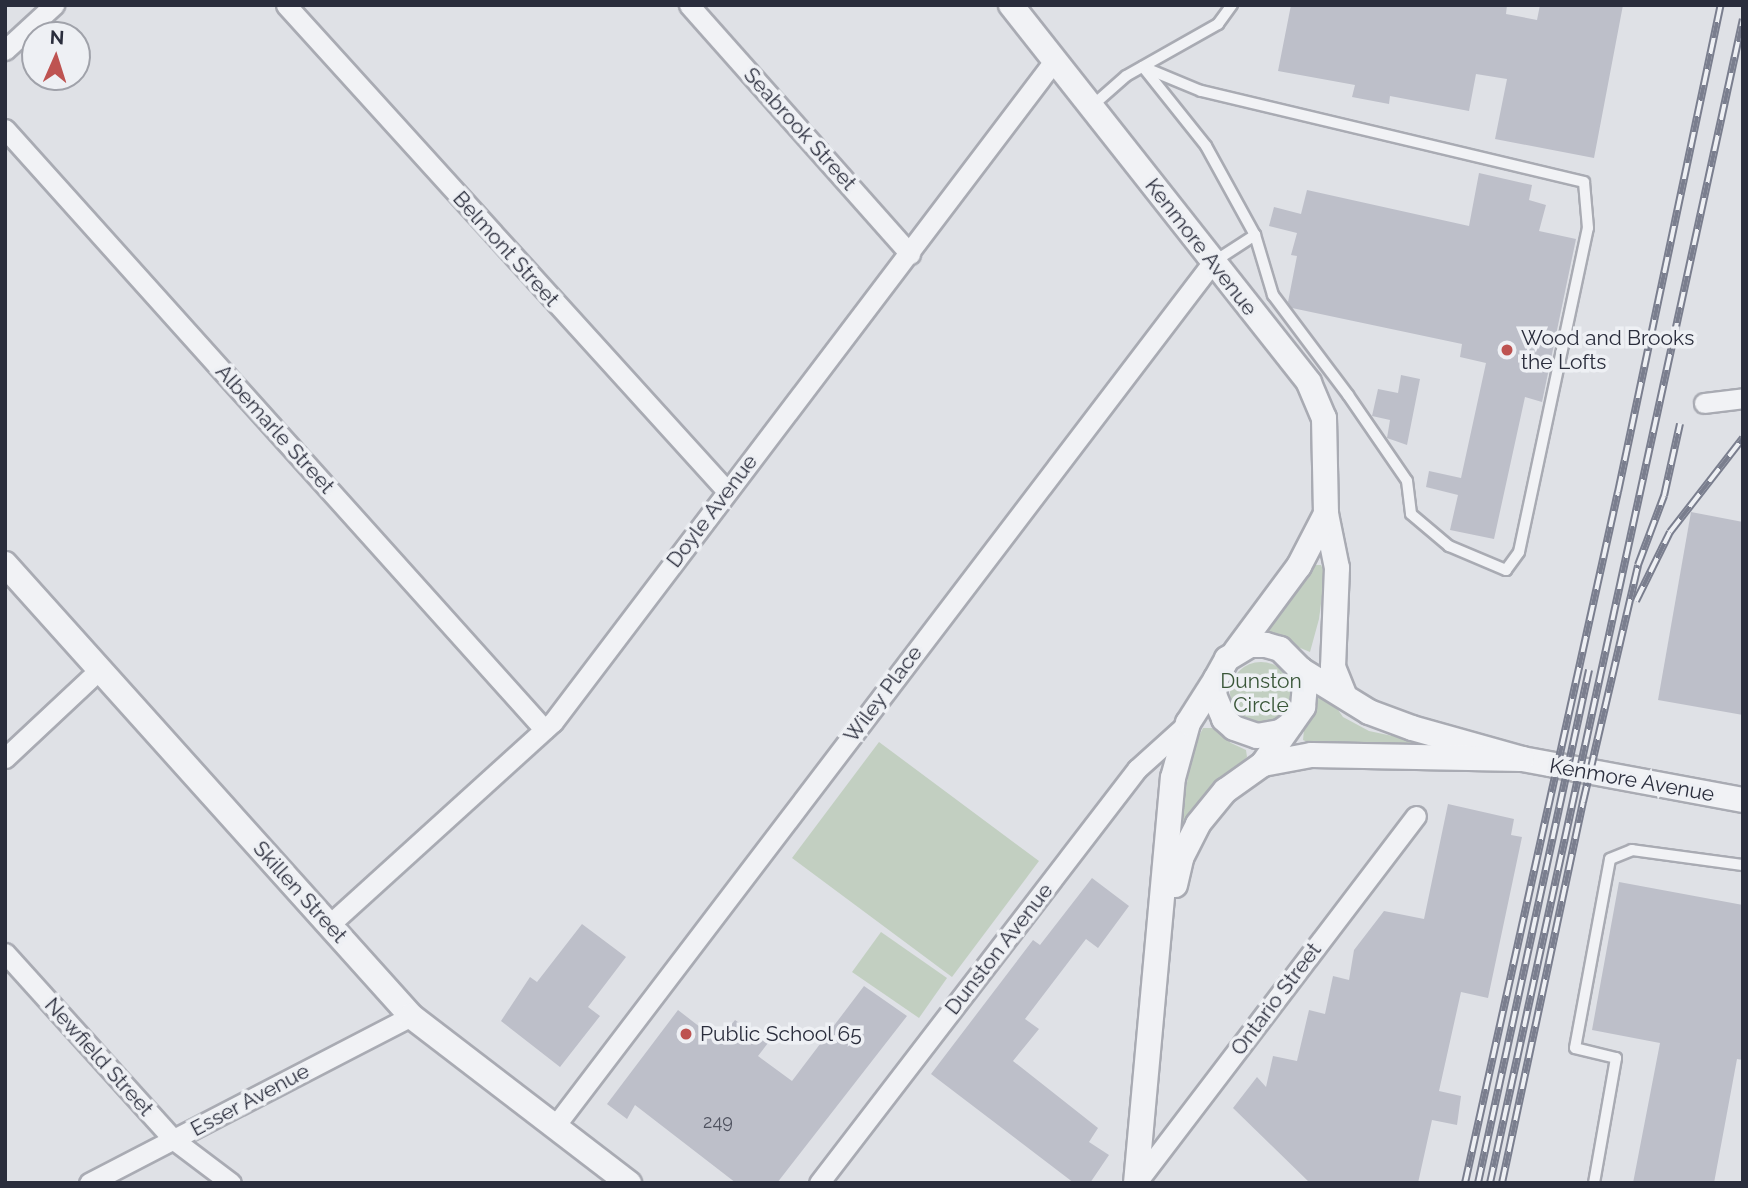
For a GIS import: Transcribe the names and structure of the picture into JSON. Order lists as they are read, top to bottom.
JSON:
{
  "streets": {
    "street": [
      "Seabrook Street",
      "Kenmore Avenue",
      "Belmont Street",
      "Albemarle Street",
      "Doyle Avenue",
      "Wiley Place",
      "Skillen Street",
      "Dunston Avenue",
      "Ontario Street",
      "Newfield Street",
      "Esser Avenue"
    ]
  },
  "crossings": [
    ["Seabrook Street", "Doyle Avenue"],
    ["Kenmore Avenue", "Doyle Avenue"],
    ["Kenmore Avenue", "Wiley Place"],
    ["Kenmore Avenue", "Ontario Street"],
    ["Belmont Street", "Doyle Avenue"],
    ["Albemarle Street", "Doyle Avenue"],
    ["Doyle Avenue", "Skillen Street"],
    ["Wiley Place", "Skillen Street"],
    ["Skillen Street", "Esser Avenue"],
    ["Dunston Avenue", "Ontario Street"],
    ["Newfield Street", "Esser Avenue"]
  ],
  "parks": ["Dunston Circle"],
  "places": ["Wood and Brooks the Lofts", "Public School 65"],
  "house_numbers": ["249"],
  "north": "top"
}
